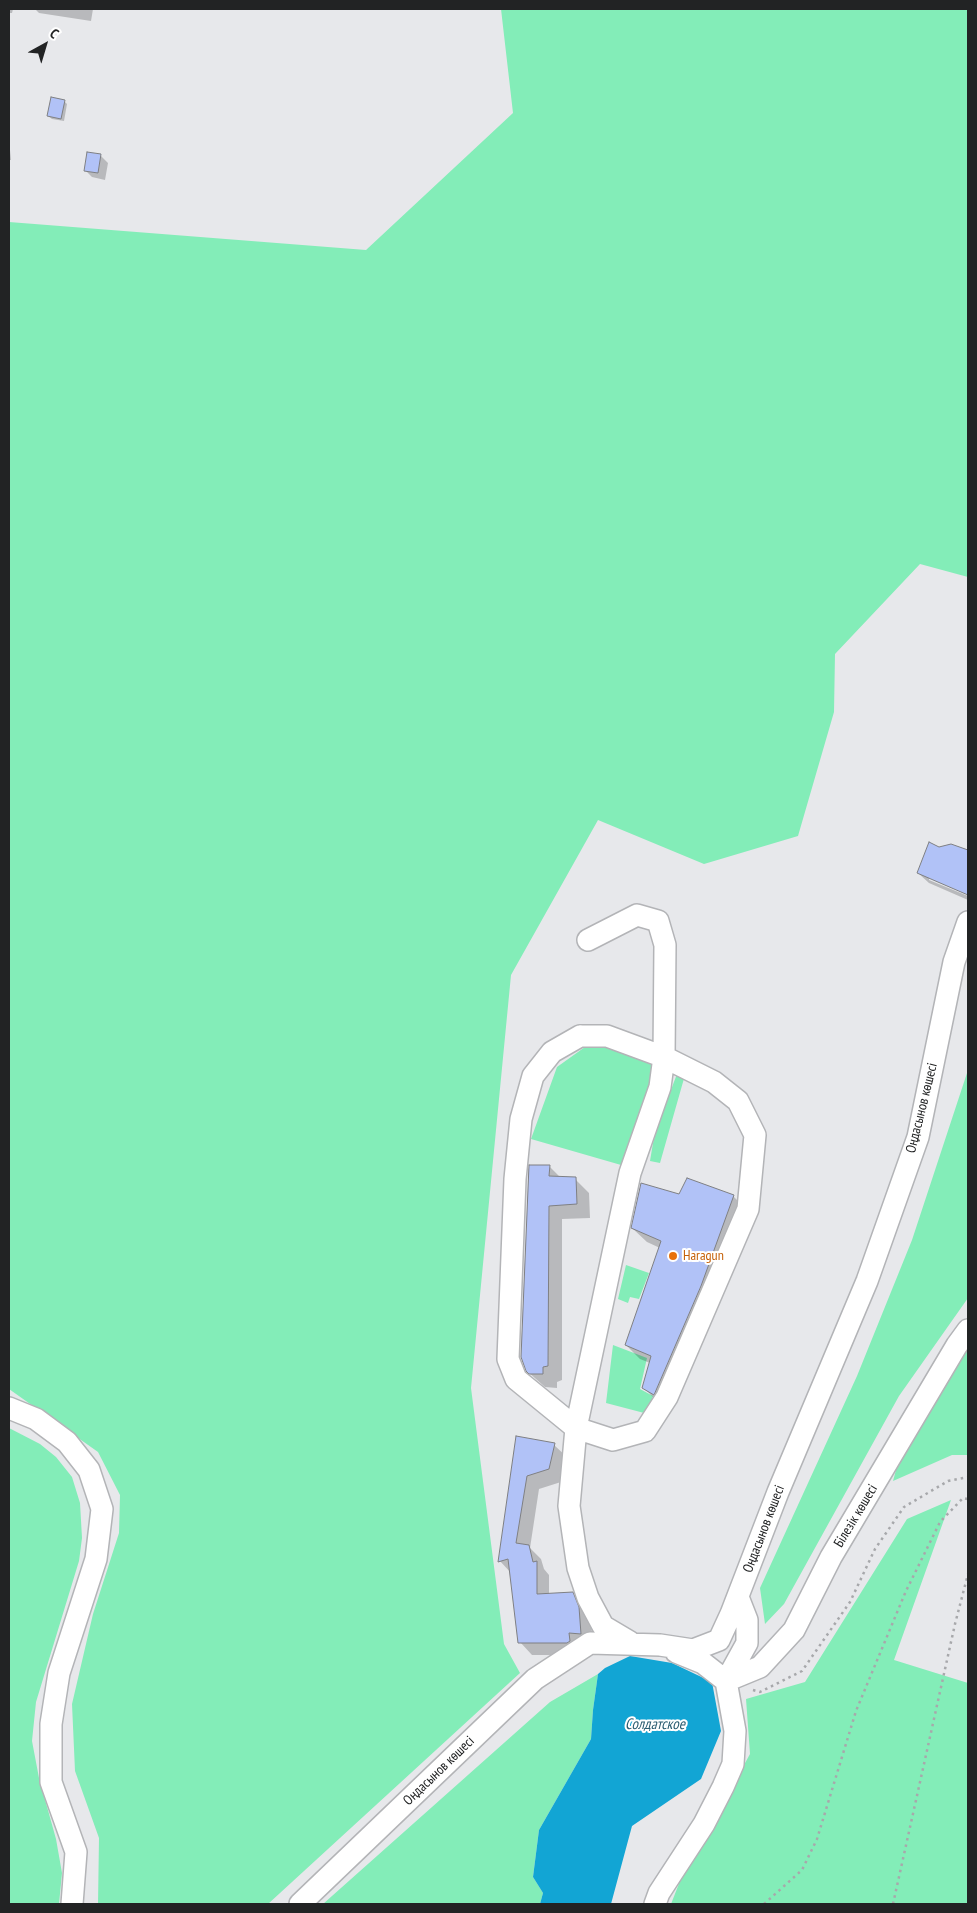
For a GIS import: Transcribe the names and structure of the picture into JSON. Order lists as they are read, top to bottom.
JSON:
{
  "streets": {
    "street": ["Оңдасынов көшесі", "Білезік көшесі"]
  },
  "water": ["Солдатское"],
  "places": ["Haragun"],
  "north": "top right"
}
